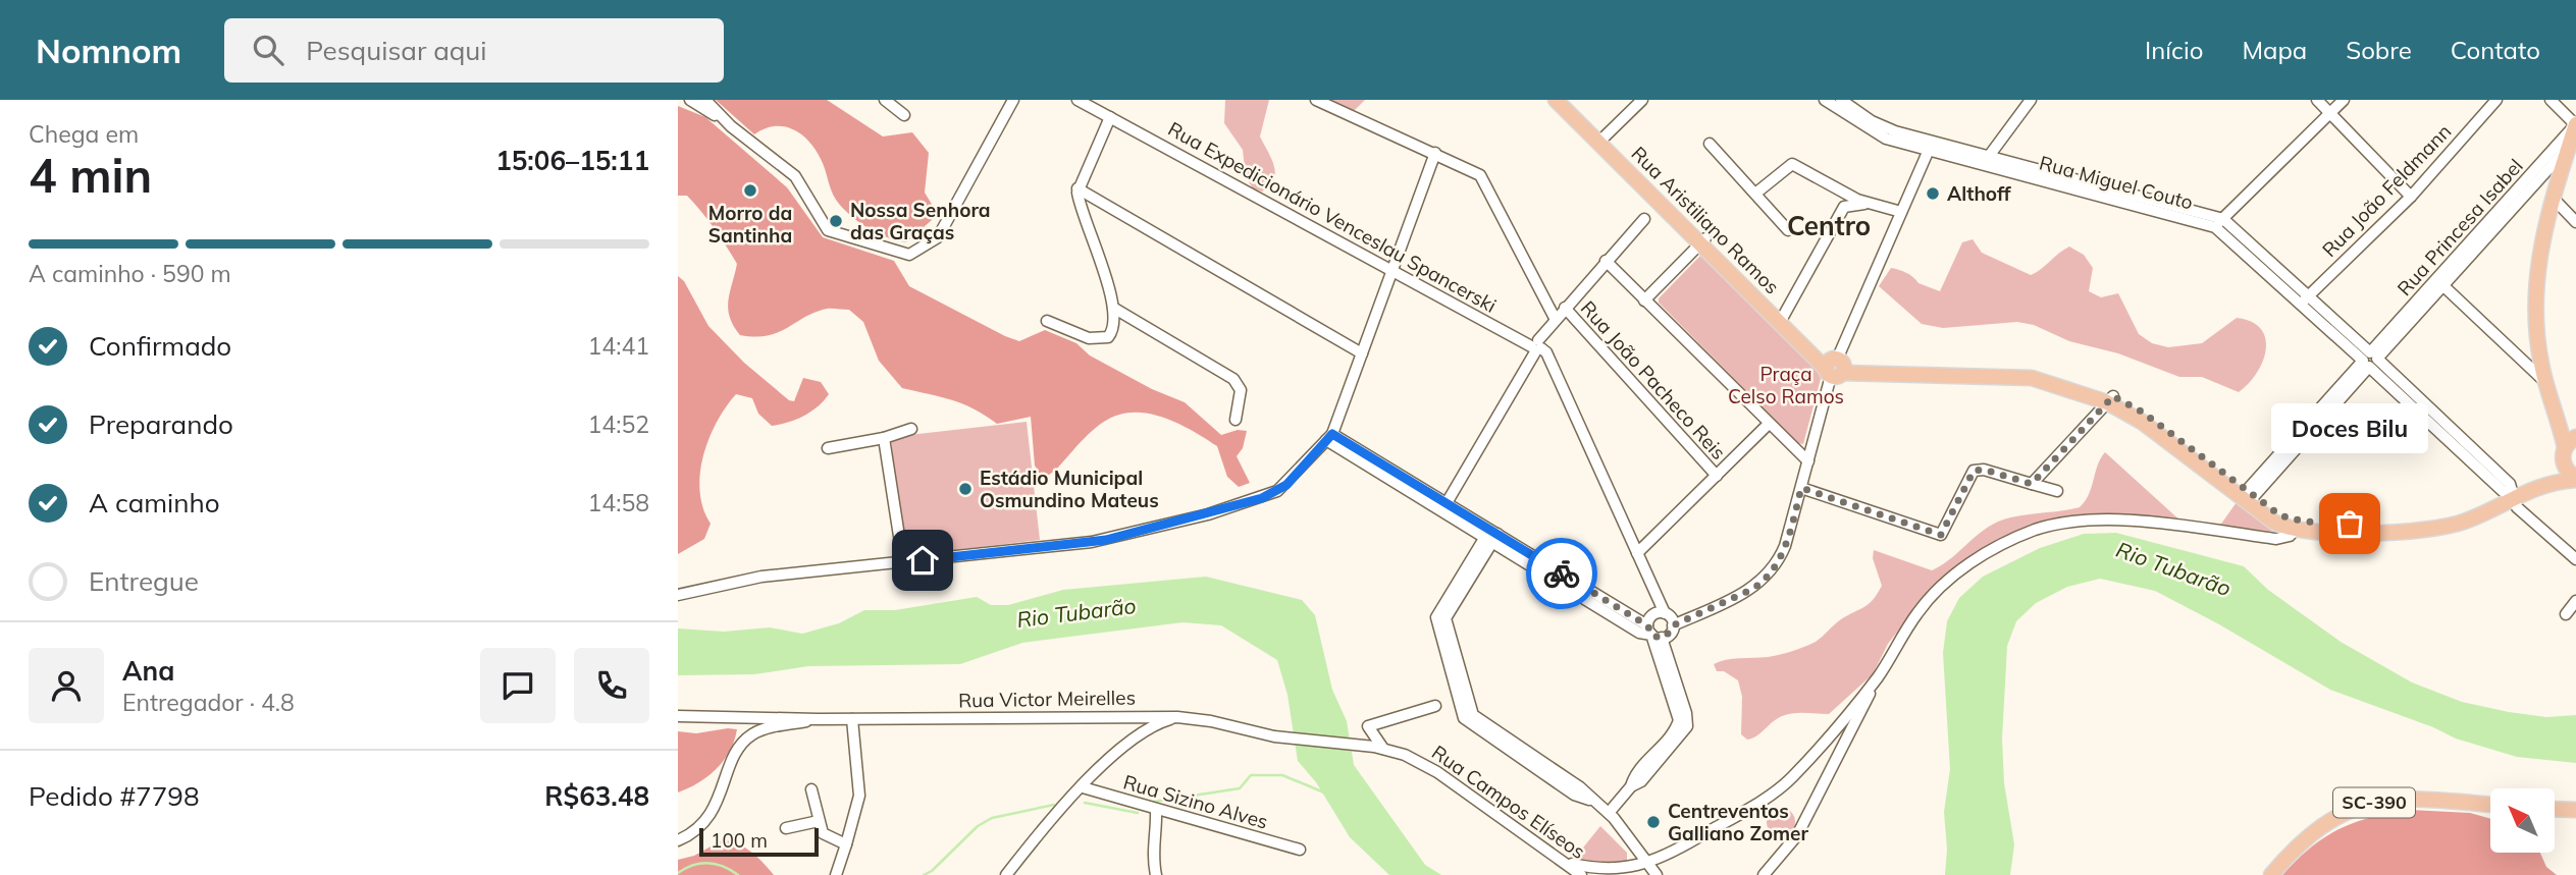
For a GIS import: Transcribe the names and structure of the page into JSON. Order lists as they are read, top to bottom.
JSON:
{
  "streets": {
    "main road": ["Rua Aristiliano Ramos", "SC-390"],
    "street": [
      "Rua Miguel Couto",
      "Rua João Feldmann",
      "Rua Expedicionário Venceslau Spancerski",
      "Rua Princesa Isabel",
      "Rua João Pacheco Reis",
      "Rua Victor Meirelles",
      "Rua Sizino Alves",
      "Rua Campos Elíseos"
    ]
  },
  "crossings": [
    ["Rua Miguel Couto", "Rua João Feldmann"],
    ["Rua Miguel Couto", "Rua Princesa Isabel"],
    ["Rua Victor Meirelles", "Rua Campos Elíseos"]
  ],
  "districts": ["Centro"],
  "water": ["Rio Tubarão"],
  "parks": ["Praça Celso Ramos"],
  "places": [
    "Morro da Santinha",
    "Althoff",
    "Nossa Senhora das Graças",
    "Estádio Municipal Osmundino Mateus",
    "Doces Bilu",
    "Centreventos Galliano Zomer"
  ],
  "scale_bar": "100 m",
  "north": "top left",
  "page": {
    "header": "Nomnom",
    "search": "Pesquisar aqui",
    "nav": [
      "Início",
      "Mapa",
      "Sobre",
      "Contato"
    ],
    "heading": ["4 min", "Chega em", "15:06–15:11"],
    "panel": [
      "Ana",
      "Entregador · 4.8",
      "Pedido #7798",
      "R$63.48"
    ],
    "bar": "A caminho · 590 m",
    "list": [
      ["Confirmado", "14:41"],
      ["Preparando", "14:52"],
      ["A caminho", "14:58"],
      "Entregue"
    ],
    "bubble": "Doces Bilu",
    "scale": "100 m"
  }
}
